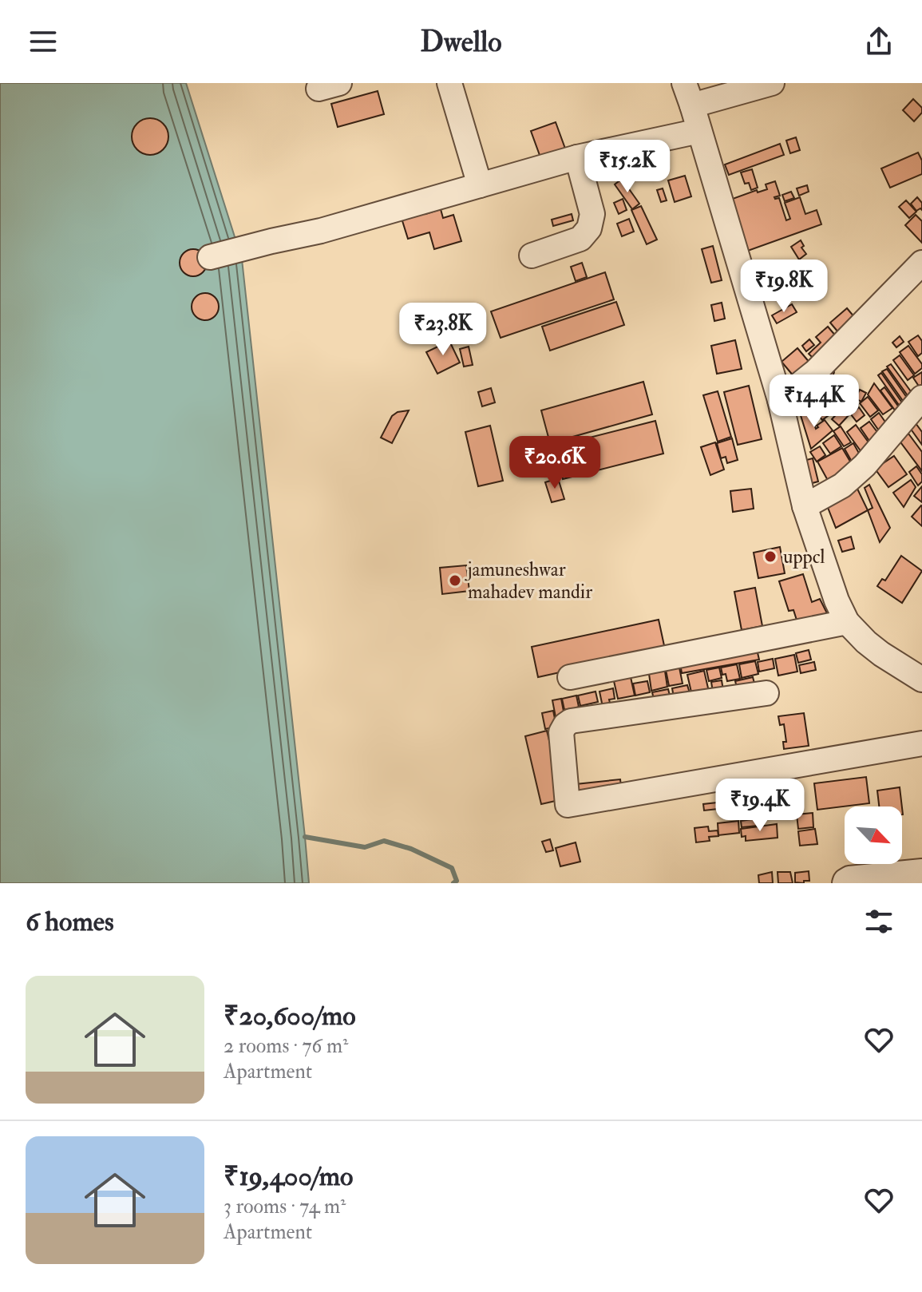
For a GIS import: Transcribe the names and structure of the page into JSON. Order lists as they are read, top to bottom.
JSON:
{
  "places": ["uppcl", "jamuneshwar mahadev mandir"],
  "north": "bottom right",
  "page": {
    "header": "Dwello",
    "price": [
      "₹15.2K",
      "₹19.8K",
      "₹23.8K",
      "₹14.4K",
      "₹20.6K",
      "₹19.4K"
    ],
    "heading": "6 homes",
    "list": [
      {
        "name": "₹20,600/mo",
        "note": "2 rooms · 76 m² · Apartment"
      },
      {
        "name": "₹19,400/mo",
        "note": "3 rooms · 74 m² · Apartment"
      }
    ]
  }
}
